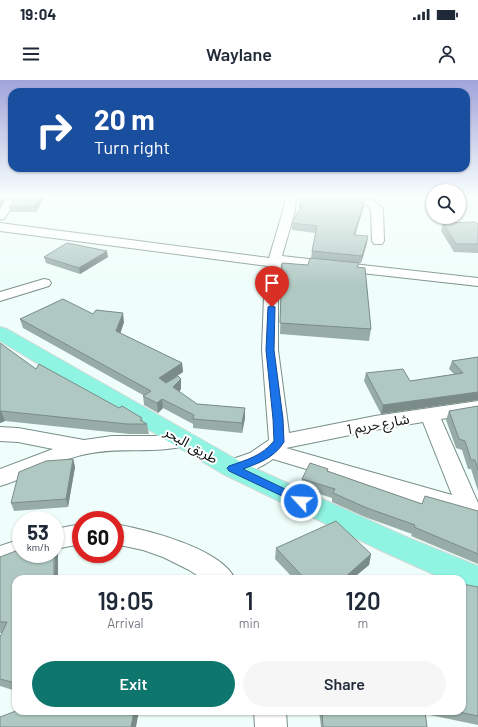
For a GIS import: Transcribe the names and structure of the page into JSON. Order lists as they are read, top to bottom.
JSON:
{
  "streets": {
    "main road": ["طريق البحر"],
    "street": ["شارع حريم 1"]
  },
  "crossings": [
    ["شارع حريم 1", "طريق البحر"]
  ],
  "page": {
    "status": "19:04",
    "header": "Waylane",
    "turn": ["20 m", "Turn right"],
    "speed": "53 km/h",
    "limit": "60",
    "eta": [
      "19:05",
      "Arrival",
      "1",
      "min",
      "120",
      "m"
    ],
    "buttons": ["Exit", "Share"]
  }
}
